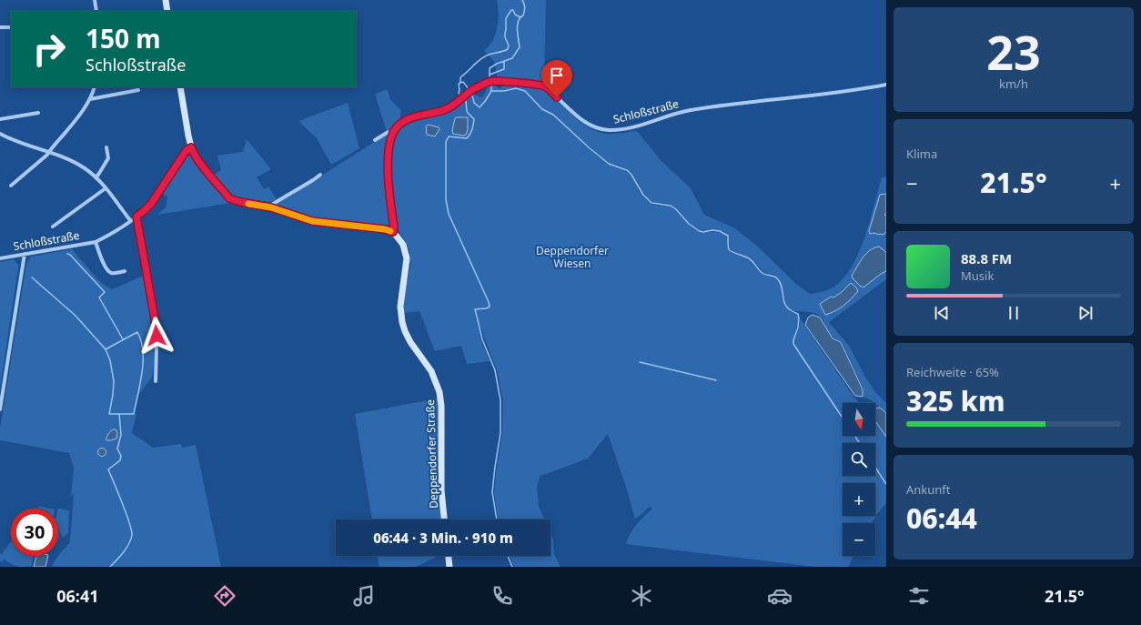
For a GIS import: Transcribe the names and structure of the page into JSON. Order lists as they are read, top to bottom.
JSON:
{
  "streets": {
    "street": ["Schloßstraße", "Deppendorfer Straße"]
  },
  "parks": ["Deppendorfer Wiesen"],
  "north": "bottom",
  "page": {
    "tile": [
      ["23", "km/h"],
      "Klima",
      ["Reichweite · 65%", "325 km"],
      ["Ankunft", "06:44"]
    ],
    "turn": ["150 m", "Schloßstraße"],
    "heat": ["−", "21.5°", "+"],
    "song": ["88.8 FM", "Musik"],
    "map_buttons": ["+", "−"],
    "limit": "30",
    "trip": "06:44 · 3 Min. · 910 m",
    "tabs": ["06:41", "21.5°"]
  }
}
